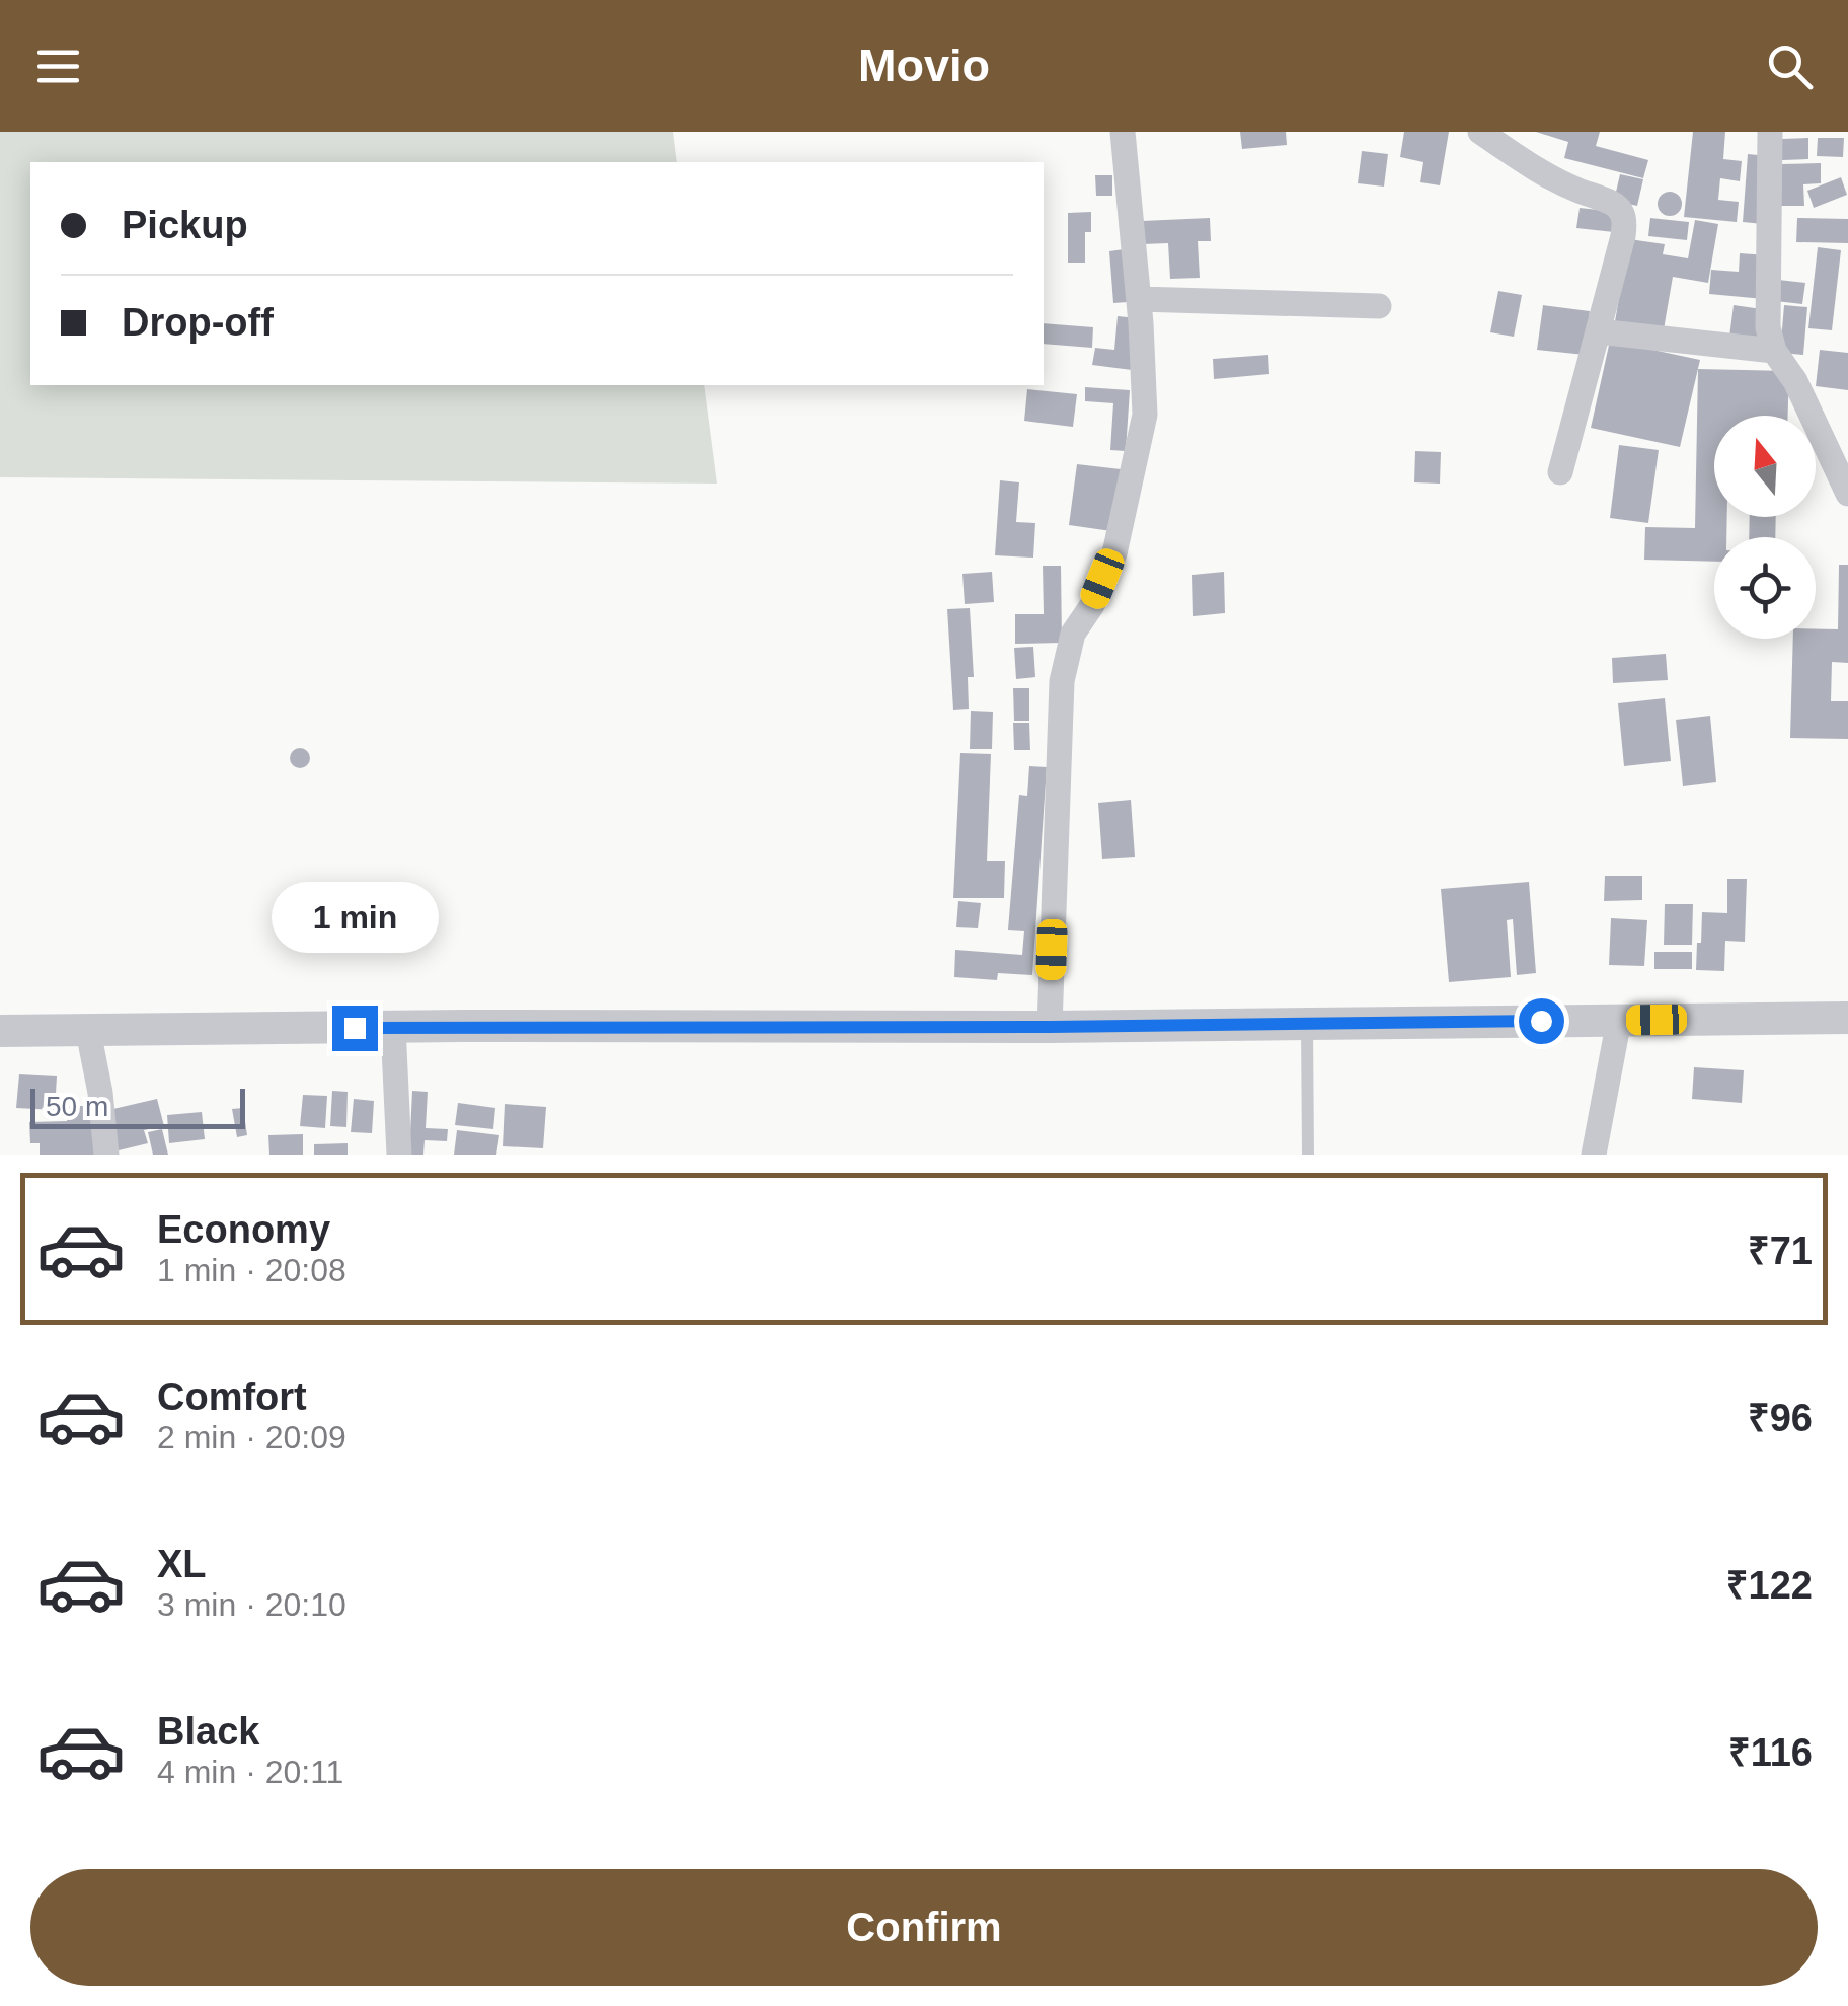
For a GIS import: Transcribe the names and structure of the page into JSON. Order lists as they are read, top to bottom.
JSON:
{
  "scale_bar": "50 m",
  "north": "top",
  "page": {
    "header": "Movio",
    "banner": ["Pickup", "Drop-off"],
    "bubble": "1 min",
    "scale": "50 m",
    "list": [
      {
        "name": "Economy",
        "note": "1 min · 20:08",
        "value": "₹71"
      },
      {
        "name": "Comfort",
        "note": "2 min · 20:09",
        "value": "₹96"
      },
      {
        "name": "XL",
        "note": "3 min · 20:10",
        "value": "₹122"
      },
      {
        "name": "Black",
        "note": "4 min · 20:11",
        "value": "₹116"
      }
    ],
    "buttons": "Confirm"
  }
}
